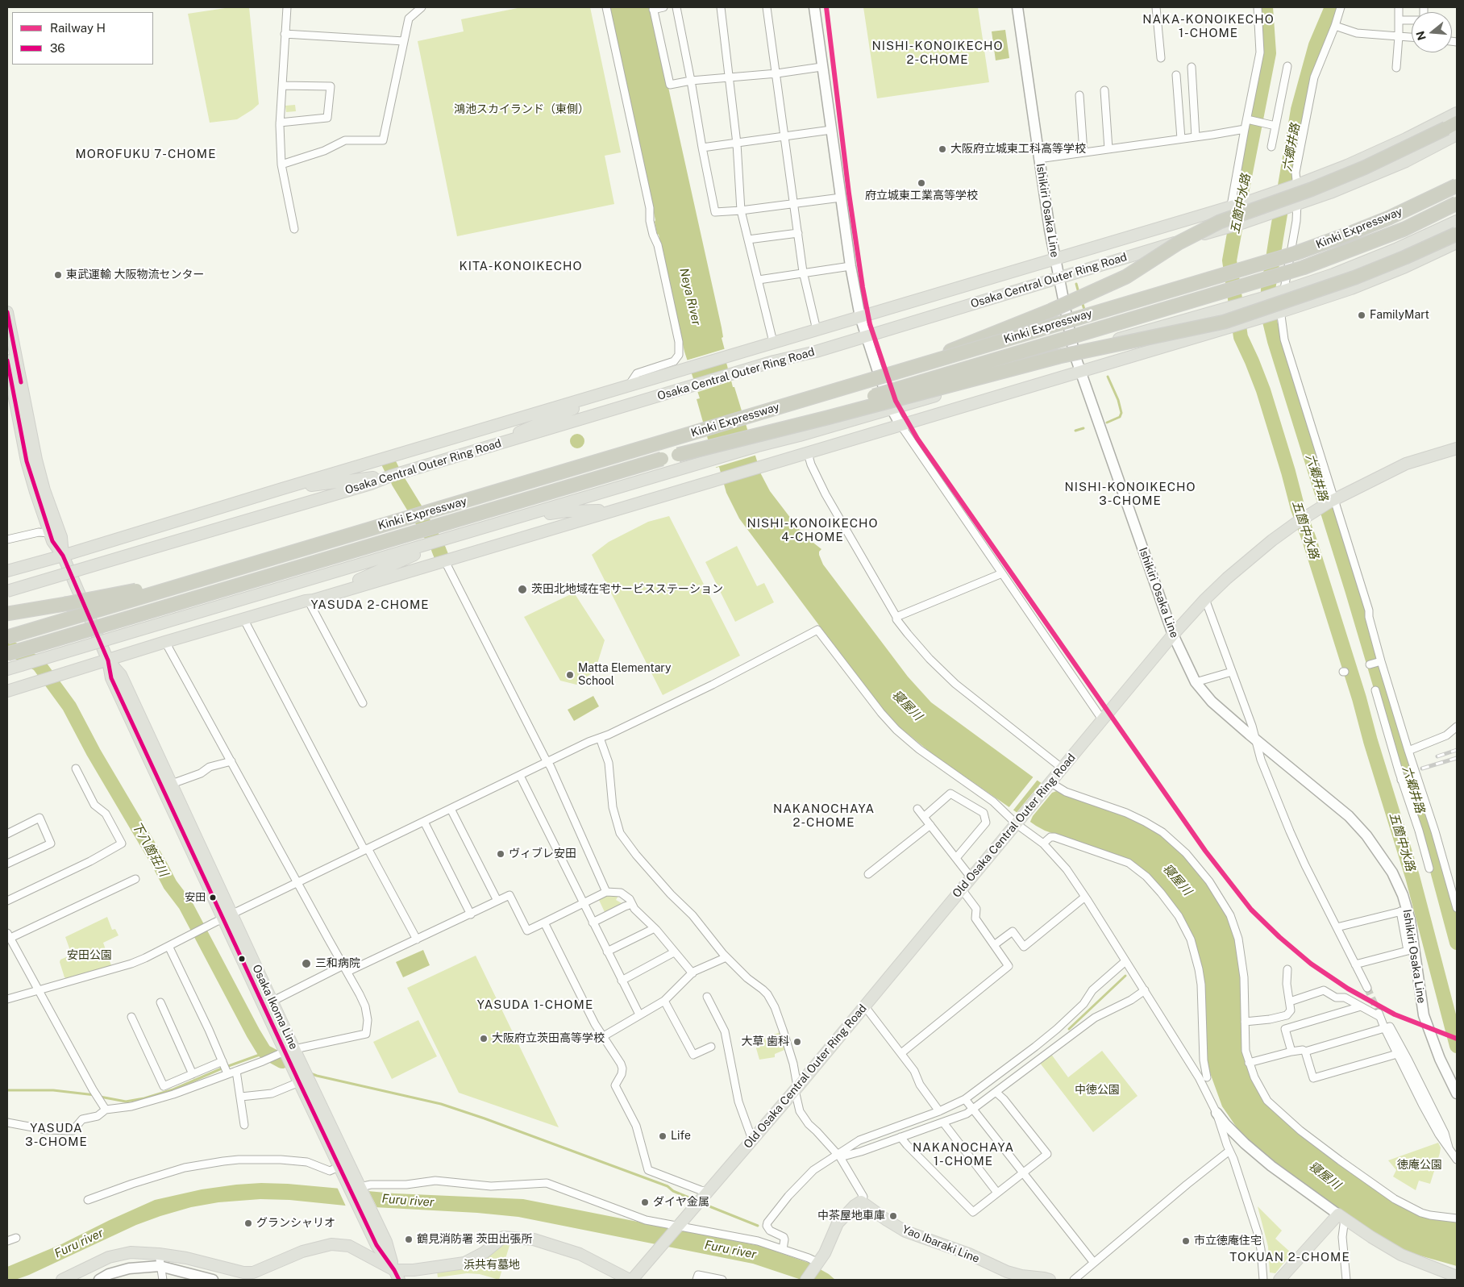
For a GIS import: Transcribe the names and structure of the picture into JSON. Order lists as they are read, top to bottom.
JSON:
{
  "streets": {
    "highway": ["Kinki Expressway"],
    "main road": [
      "Ishikiri Osaka Line",
      "Osaka Central Outer Ring Road",
      "Old Osaka Central Outer Ring Road",
      "Osaka Ikoma Line",
      "Yao Ibaraki Line"
    ]
  },
  "crossings": [
    ["Ishikiri Osaka Line", "Osaka Central Outer Ring Road"],
    ["Ishikiri Osaka Line", "Old Osaka Central Outer Ring Road"]
  ],
  "districts": [
    "NAKA-KONOIKECHO 1-CHOME",
    "NISHI-KONOIKECHO 2-CHOME",
    "MOROFUKU 7-CHOME",
    "KITA-KONOIKECHO",
    "NISHI-KONOIKECHO 3-CHOME",
    "NISHI-KONOIKECHO 4-CHOME",
    "YASUDA 2-CHOME",
    "NAKANOCHAYA 2-CHOME",
    "YASUDA 1-CHOME",
    "YASUDA 3-CHOME",
    "NAKANOCHAYA 1-CHOME",
    "TOKUAN 2-CHOME"
  ],
  "water": [
    "六郷井路",
    "五箇中水路",
    "Neya River",
    "寝屋川",
    "下八箇荘川",
    "Furu river"
  ],
  "parks": [
    "鴻池スカイランド（東側）",
    "安田公園",
    "中徳公園",
    "徳庵公園",
    "浜共有墓地"
  ],
  "places": [
    "大阪府立城東工科高等学校",
    "府立城東工業高等学校",
    "東武運輸 大阪物流センター",
    "FamilyMart",
    "茨田北地域在宅サービスステーション",
    "Matta Elementary School",
    "ヴィブレ安田",
    "安田",
    "三和病院",
    "大阪府立茨田高等学校",
    "大草 歯科",
    "Life",
    "ダイヤ金属",
    "中茶屋地車庫",
    "グランシャリオ",
    "鶴見消防署 茨田出張所",
    "市立徳庵住宅"
  ],
  "lines": ["rail line H", "transit line 36"],
  "legend": ["Railway H", "36"],
  "north": "left"
}
